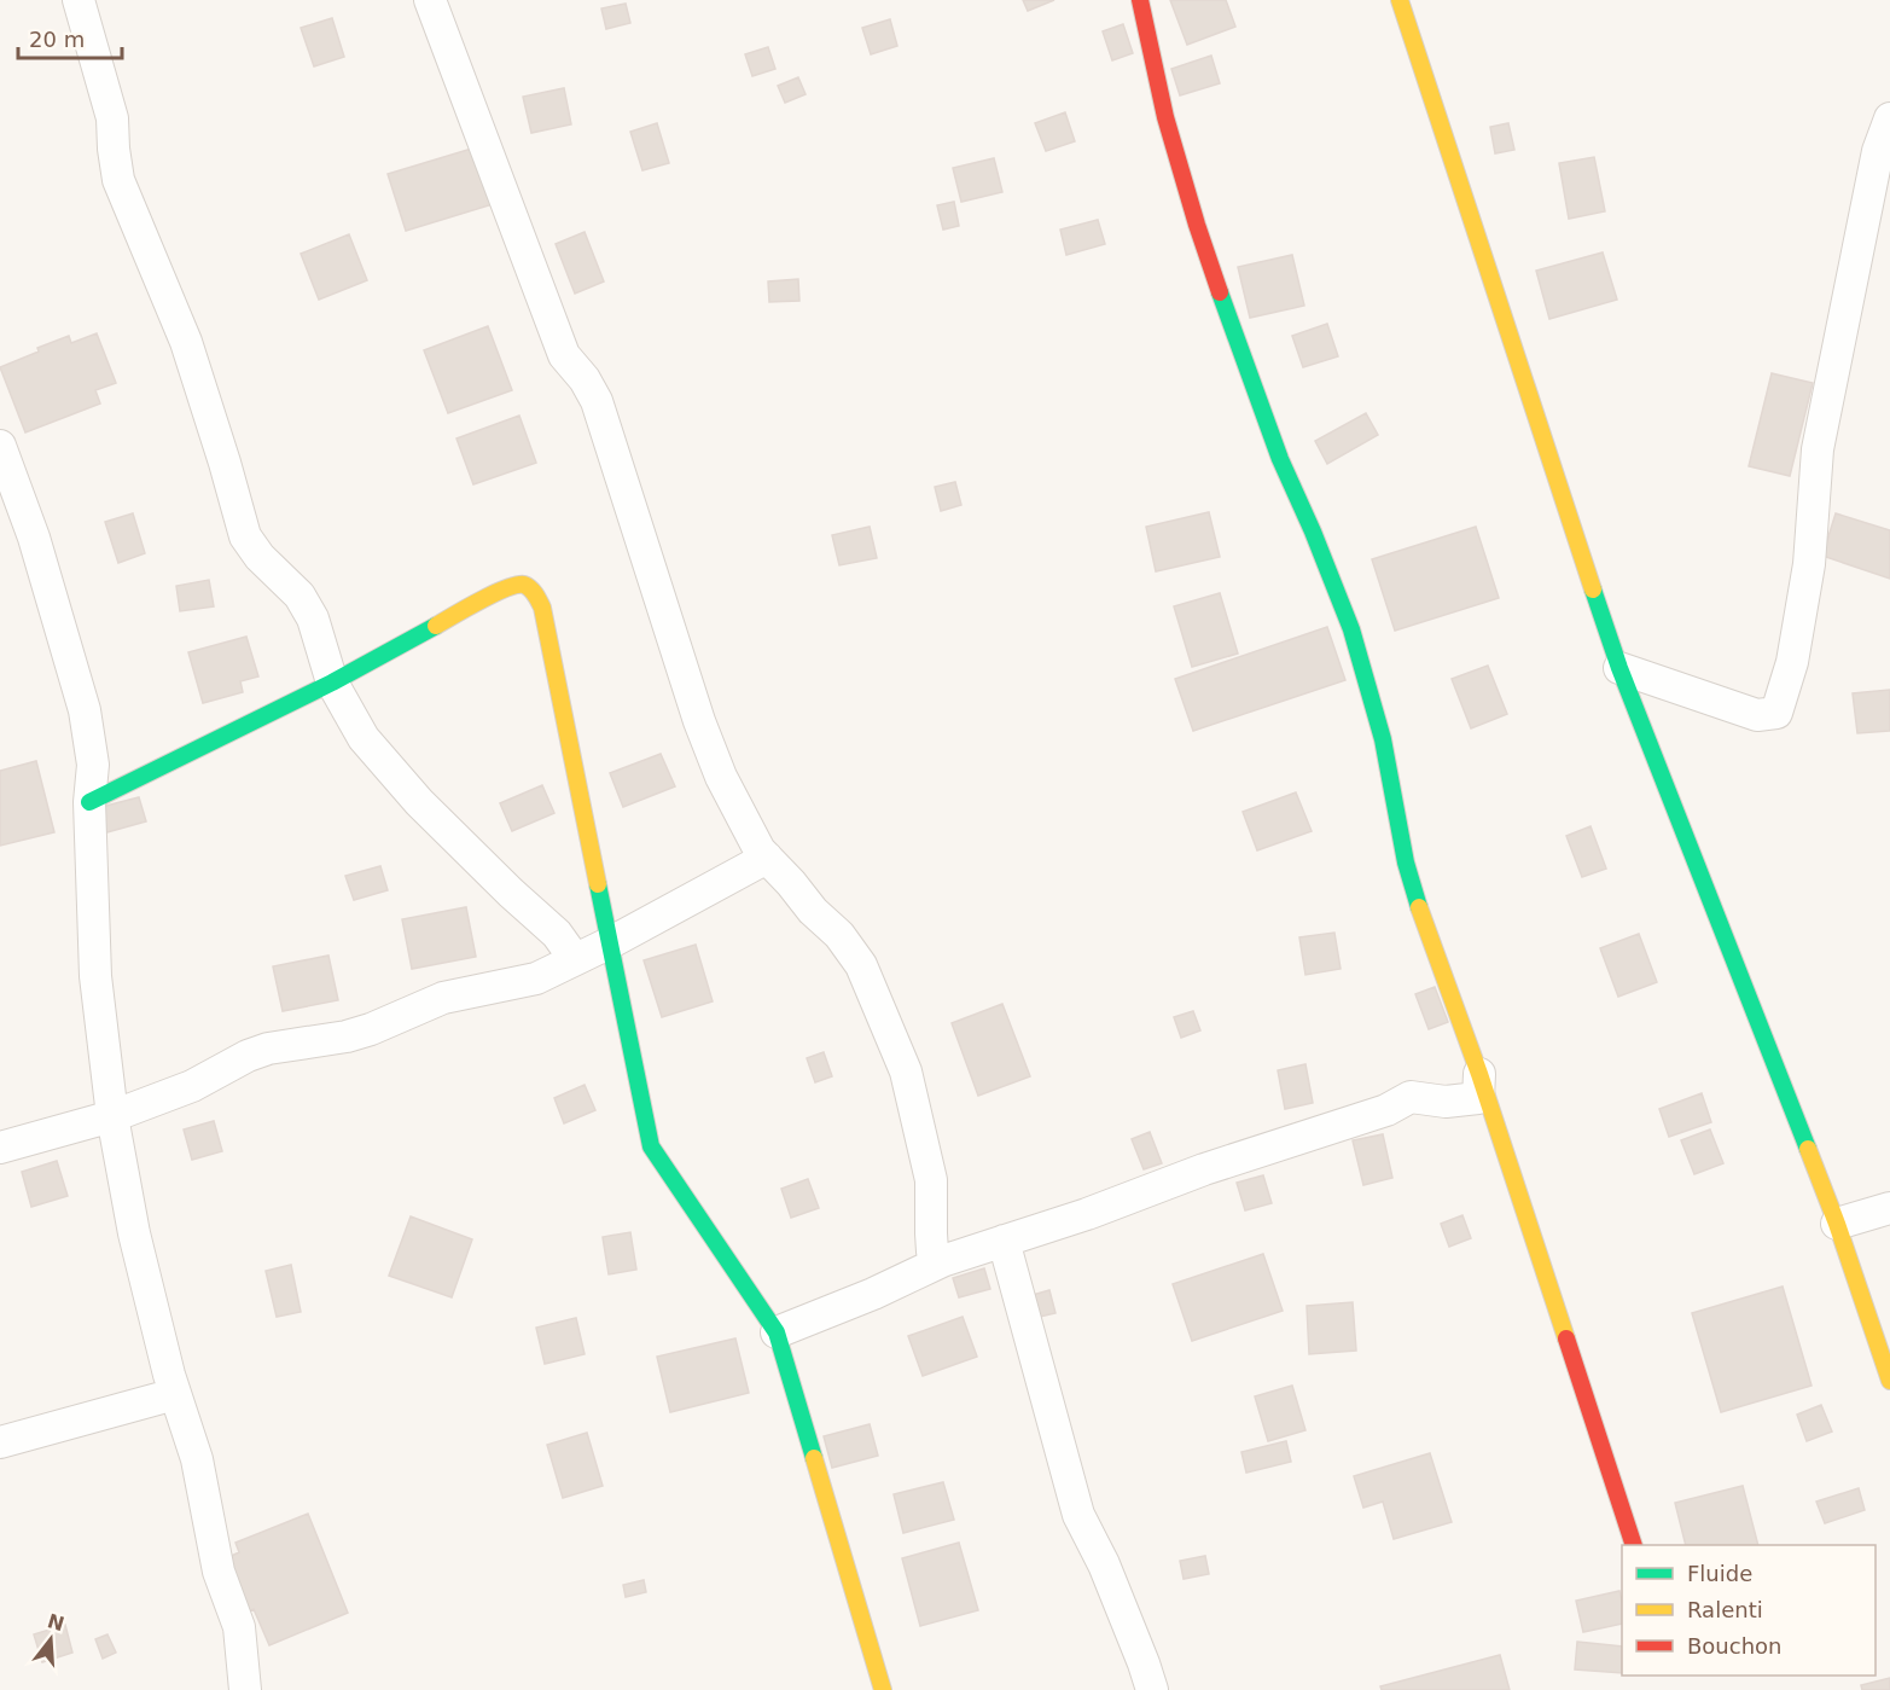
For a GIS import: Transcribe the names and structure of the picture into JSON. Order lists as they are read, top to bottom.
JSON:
{
  "legend": ["Fluide", "Ralenti", "Bouchon"],
  "scale_bar": "20 m",
  "north": "top"
}
